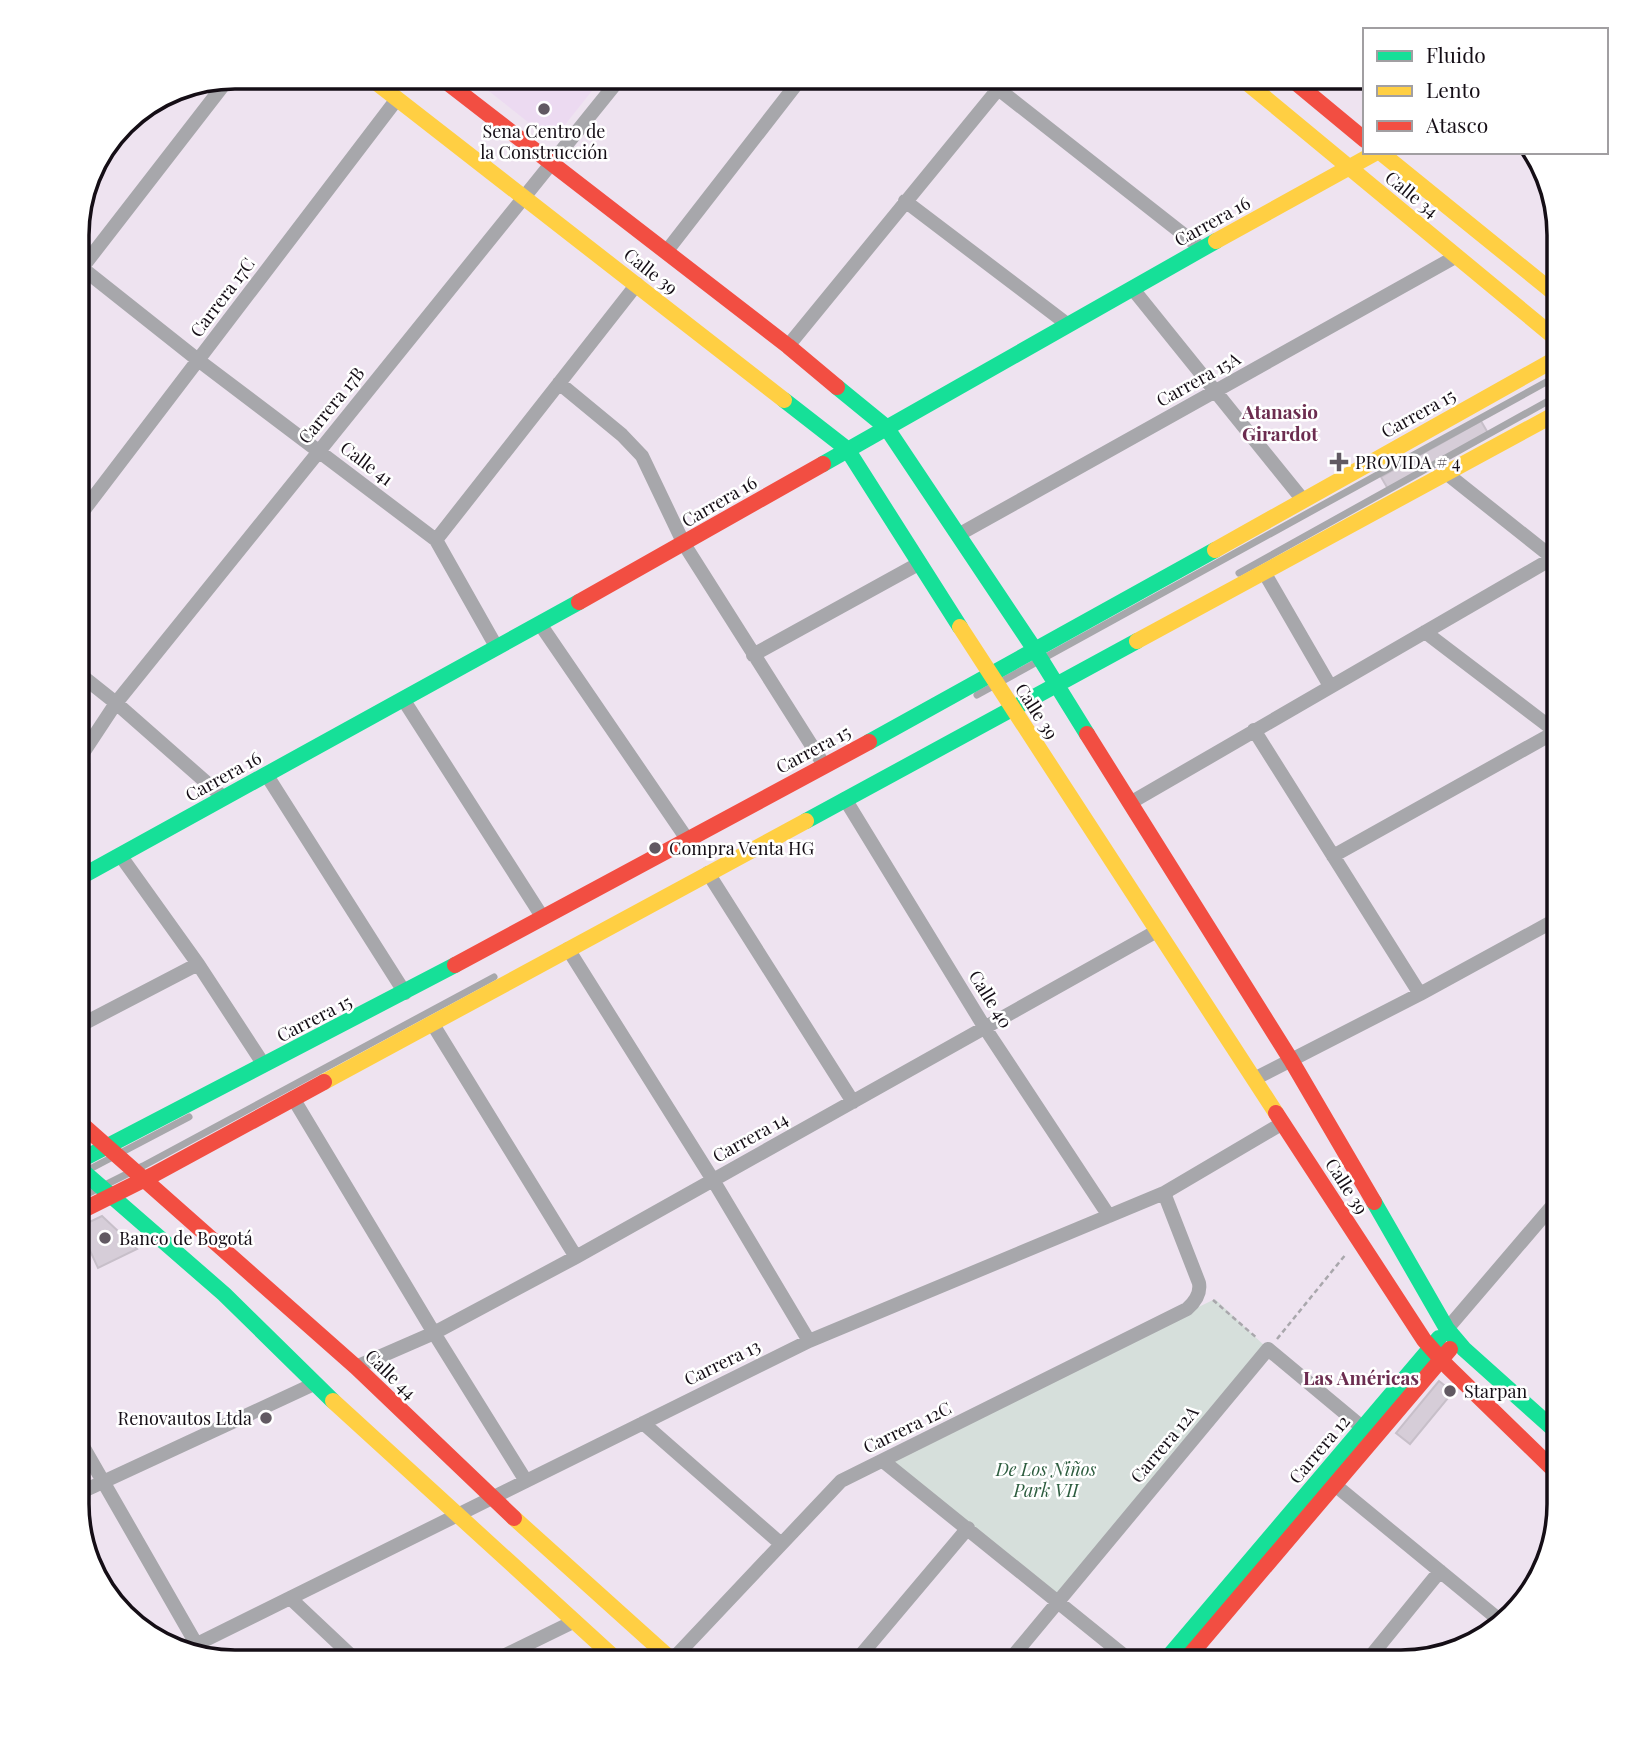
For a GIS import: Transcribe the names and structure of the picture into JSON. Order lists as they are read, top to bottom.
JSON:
{
  "streets": {
    "street": [
      "Calle 34",
      "Carrera 16",
      "Calle 39",
      "Carrera 17C",
      "Carrera 15A",
      "Carrera 17B",
      "Carrera 15",
      "Calle 41",
      "Calle 40",
      "Carrera 14",
      "Carrera 13",
      "Calle 44",
      "Carrera 12C",
      "Carrera 12A",
      "Carrera 12"
    ]
  },
  "crossings": [
    ["Calle 34", "Carrera 16"],
    ["Calle 34", "Carrera 15A"],
    ["Carrera 16", "Calle 39"],
    ["Carrera 16", "Calle 41"],
    ["Calle 39", "Carrera 17C"],
    ["Calle 39", "Carrera 15A"],
    ["Calle 39", "Carrera 17B"],
    ["Calle 39", "Carrera 15"],
    ["Calle 39", "Carrera 14"],
    ["Calle 39", "Carrera 13"],
    ["Calle 39", "Carrera 12"],
    ["Carrera 17C", "Calle 41"],
    ["Carrera 17B", "Calle 41"],
    ["Carrera 15", "Calle 44"],
    ["Calle 40", "Carrera 14"],
    ["Calle 40", "Carrera 13"],
    ["Carrera 14", "Calle 44"],
    ["Carrera 13", "Calle 44"]
  ],
  "districts": ["Atanasio Girardot", "Las Américas"],
  "parks": ["De Los Niños Park VII"],
  "places": {
    "other": [
      "Sena Centro de la Construcción",
      "Compra Venta HG",
      "Banco de Bogotá",
      "Starpan",
      "Renovautos Ltda"
    ],
    "health": ["PROVIDA # 4"]
  },
  "legend": ["Fluido", "Lento", "Atasco"]
}
